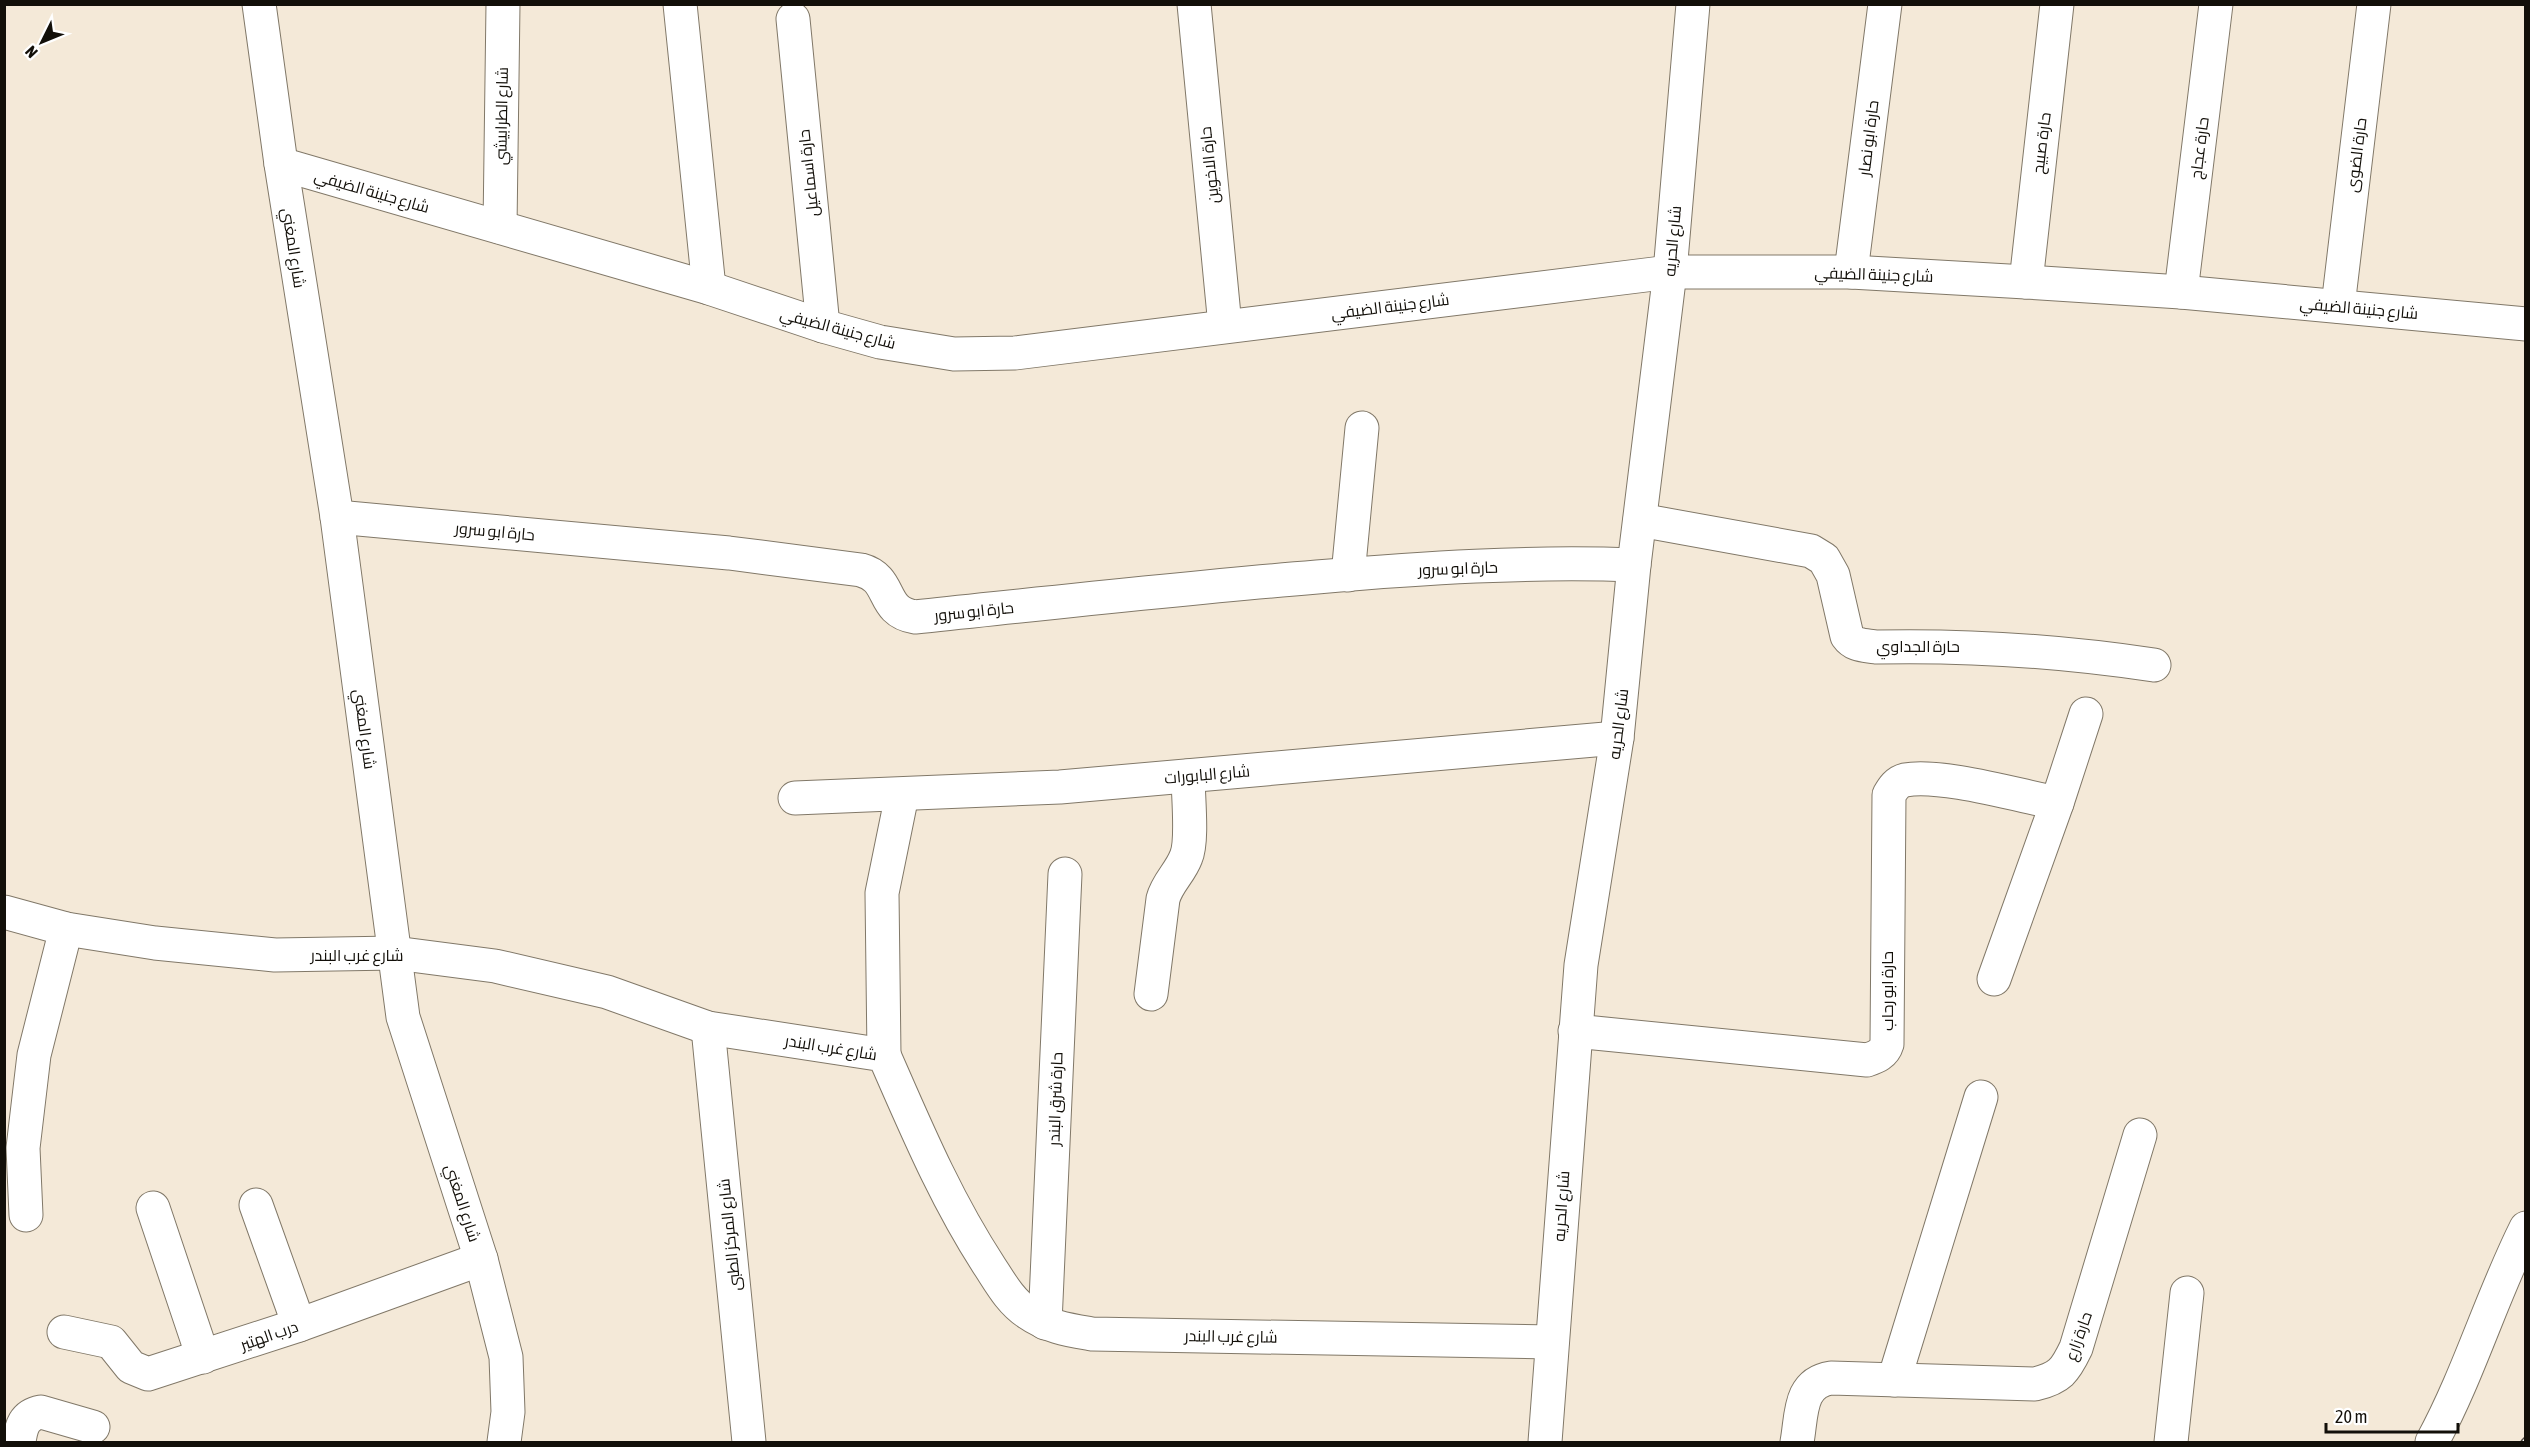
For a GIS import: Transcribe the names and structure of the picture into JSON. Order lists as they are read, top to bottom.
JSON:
{
  "streets": {
    "street": [
      "شارع الطرابيشي",
      "حارة ابو نصار",
      "حارة صبيح",
      "حارة عجاج",
      "حارة الضوى",
      "حارة الاخوين",
      "حارة اسماعيل",
      "شارع جنينة الضيفي",
      "شارع الحريه",
      "شارع المغني",
      "حارة ابو سرور",
      "حارة الجداوي",
      "شارع البابورات",
      "شارع غرب البندر",
      "حارة ابو رحاب",
      "حارة شرق البندر",
      "شارع المركز الطبى",
      "درب الهتير",
      "حارة زارع"
    ]
  },
  "crossings": [
    ["شارع الطرابيشي", "شارع جنينة الضيفي"],
    ["حارة ابو نصار", "شارع جنينة الضيفي"],
    ["حارة صبيح", "شارع جنينة الضيفي"],
    ["حارة عجاج", "شارع جنينة الضيفي"],
    ["حارة الضوى", "شارع جنينة الضيفي"],
    ["حارة الاخوين", "شارع جنينة الضيفي"],
    ["حارة اسماعيل", "شارع جنينة الضيفي"],
    ["شارع جنينة الضيفي", "شارع الحريه"],
    ["شارع جنينة الضيفي", "شارع المغني"],
    ["شارع الحريه", "حارة ابو سرور"],
    ["شارع الحريه", "حارة الجداوي"],
    ["شارع الحريه", "شارع البابورات"],
    ["شارع الحريه", "شارع غرب البندر"],
    ["شارع الحريه", "حارة ابو رحاب"],
    ["شارع المغني", "حارة ابو سرور"],
    ["شارع المغني", "شارع غرب البندر"],
    ["شارع المغني", "درب الهتير"],
    ["شارع غرب البندر", "حارة شرق البندر"],
    ["شارع غرب البندر", "شارع المركز الطبى"]
  ],
  "scale_bar": "20 m",
  "north": "bottom left"
}
